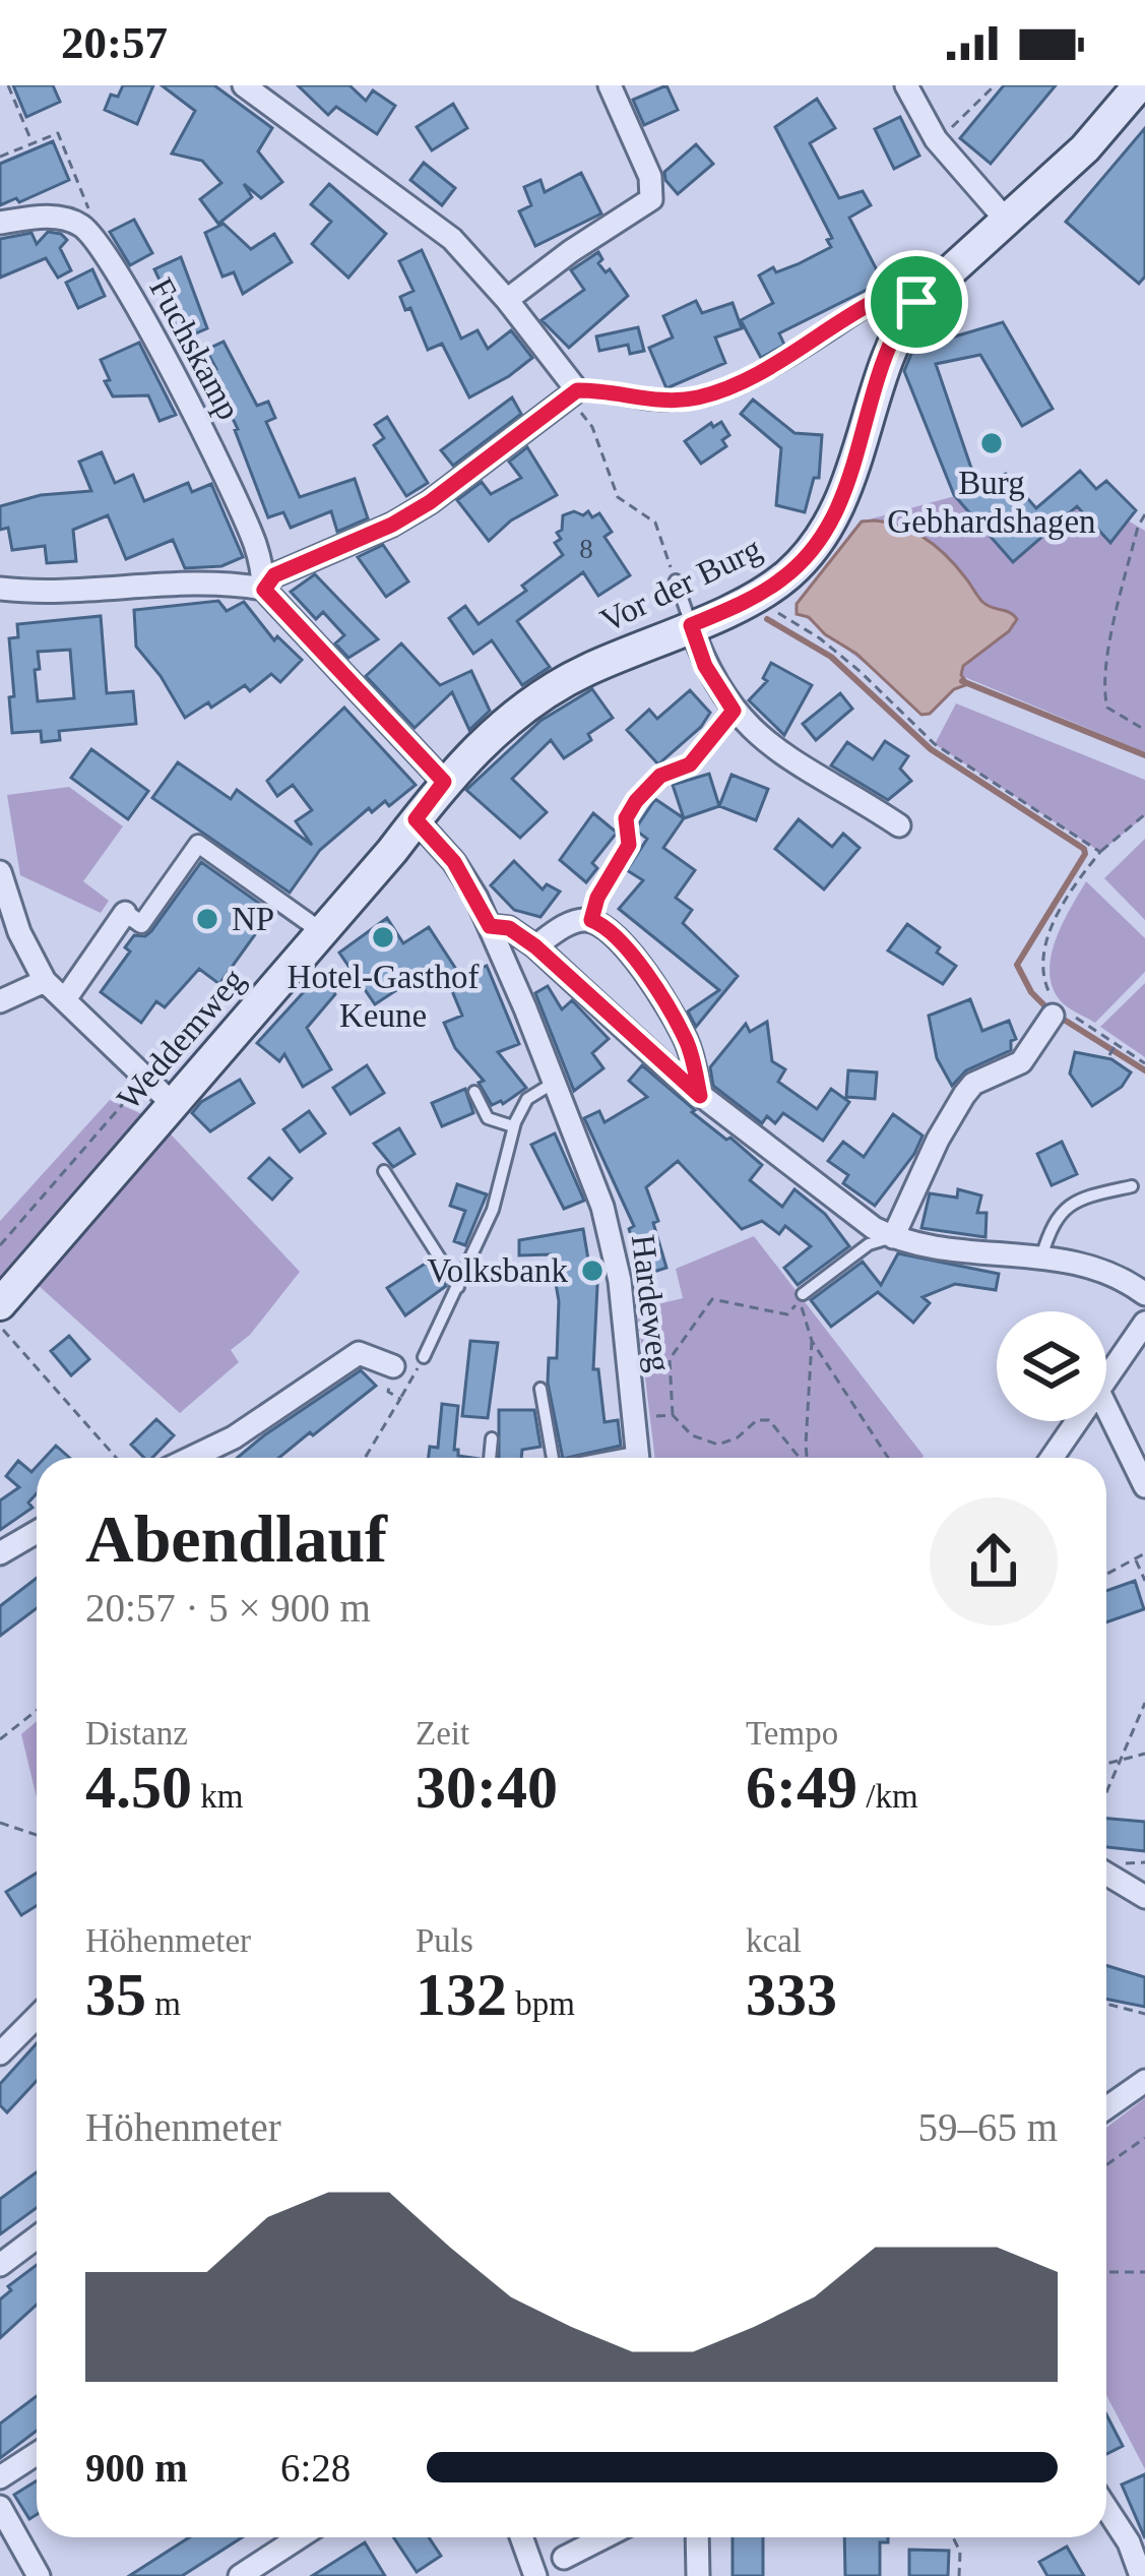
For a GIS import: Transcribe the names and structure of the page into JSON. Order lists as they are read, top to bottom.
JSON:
{
  "streets": {
    "main road": ["Vor der Burg", "Weddemweg"],
    "street": ["Fuchskamp", "Hardeweg"]
  },
  "crossings": [
    ["Vor der Burg", "Weddemweg"],
    ["Vor der Burg", "Hardeweg"],
    ["Weddemweg", "Hardeweg"]
  ],
  "places": [
    "Burg Gebhardshagen",
    "NP",
    "Hotel-Gasthof Keune",
    "Volksbank"
  ],
  "house_numbers": ["8"],
  "page": {
    "status": "20:57",
    "heading": ["Abendlauf", "20:57 · 5 × 900 m"],
    "stats": [
      ["Distanz", "4.50 km"],
      ["Zeit", "30:40"],
      ["Tempo", "6:49 /km"],
      ["Höhenmeter", "35 m"],
      ["Puls", "132 bpm"],
      ["kcal", "333"]
    ],
    "chart": ["Höhenmeter", "59–65 m"],
    "list": [
      {
        "name": "900 m",
        "note": "6:28"
      }
    ]
  }
}
